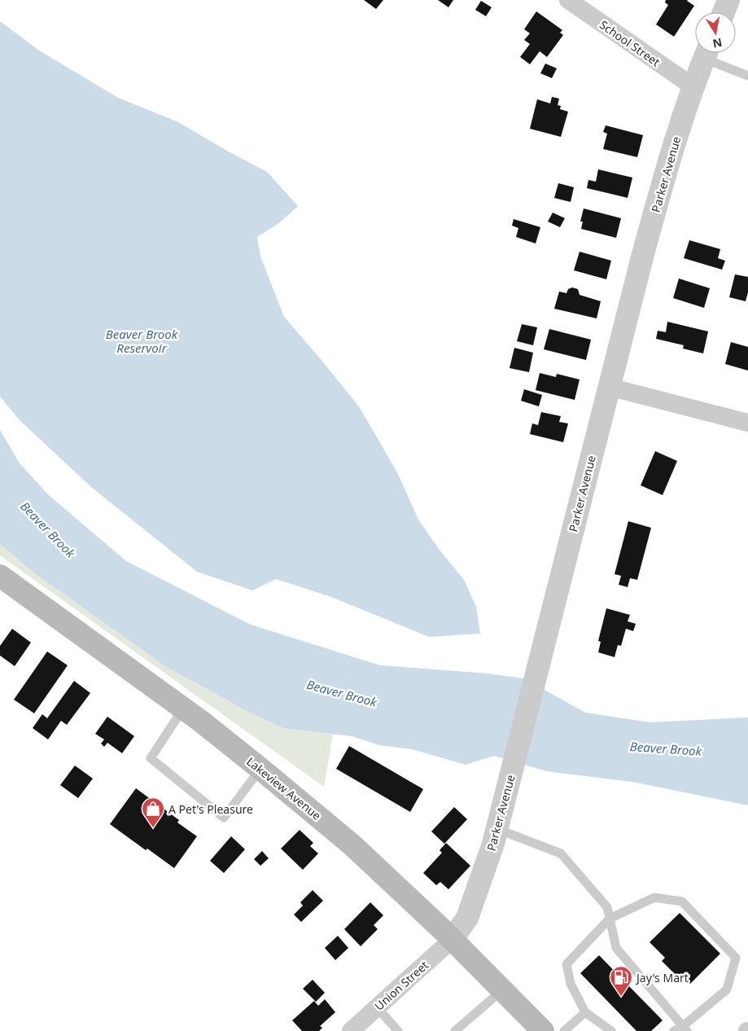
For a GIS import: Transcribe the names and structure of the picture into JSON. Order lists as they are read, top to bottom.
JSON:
{
  "streets": {
    "main road": ["Lakeview Avenue"],
    "street": ["School Street", "Parker Avenue", "Union Street"]
  },
  "crossings": [
    ["School Street", "Parker Avenue"],
    ["Parker Avenue", "Lakeview Avenue"],
    ["Parker Avenue", "Union Street"],
    ["Lakeview Avenue", "Union Street"]
  ],
  "water": ["Beaver Brook Reservoir", "Beaver Brook"],
  "places": {
    "shop": ["A Pet's Pleasure"],
    "fuel station": ["Jay's Mart"]
  },
  "north": "bottom"
}
